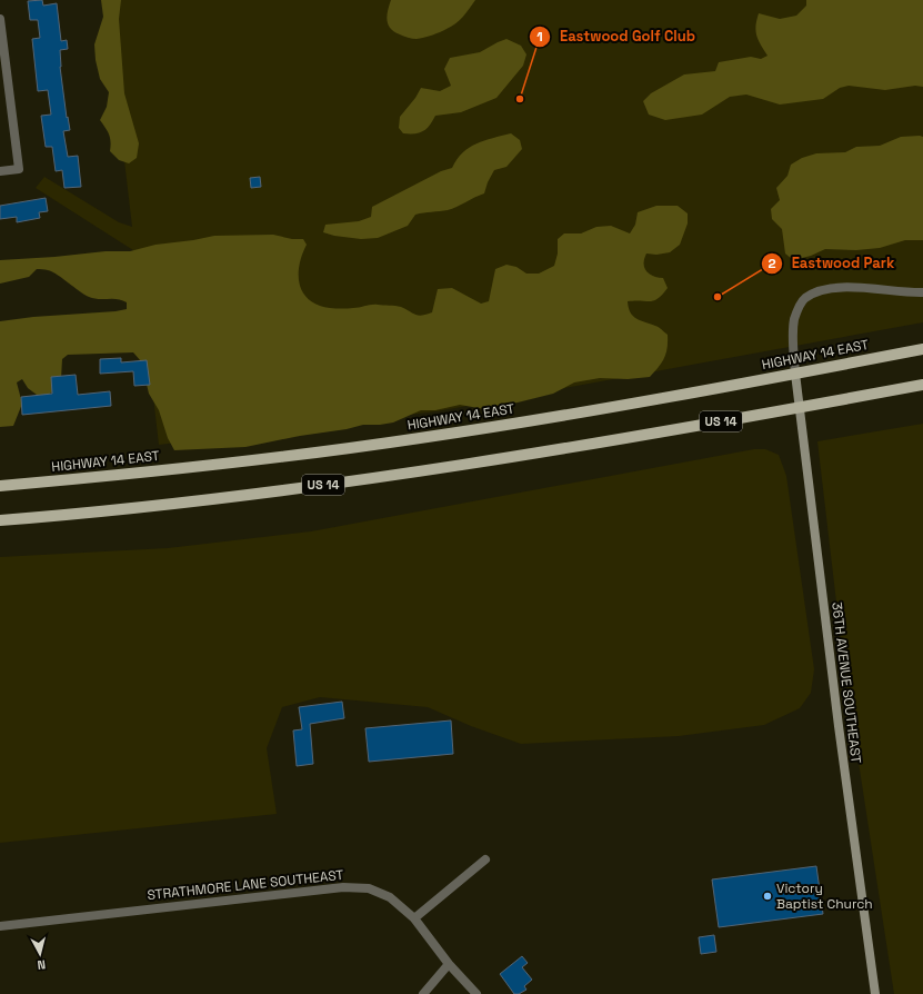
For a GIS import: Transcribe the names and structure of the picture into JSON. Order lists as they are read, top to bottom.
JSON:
{
  "streets": {
    "main road": ["HIGHWAY 14 EAST", "US 14"],
    "street": ["36TH AVENUE SOUTHEAST", "STRATHMORE LANE SOUTHEAST"]
  },
  "crossings": [
    ["HIGHWAY 14 EAST", "36TH AVENUE SOUTHEAST"],
    ["US 14", "36TH AVENUE SOUTHEAST"]
  ],
  "places": ["Eastwood Golf Club", "Eastwood Park", "Victory Baptist Church"],
  "north": "bottom"
}
